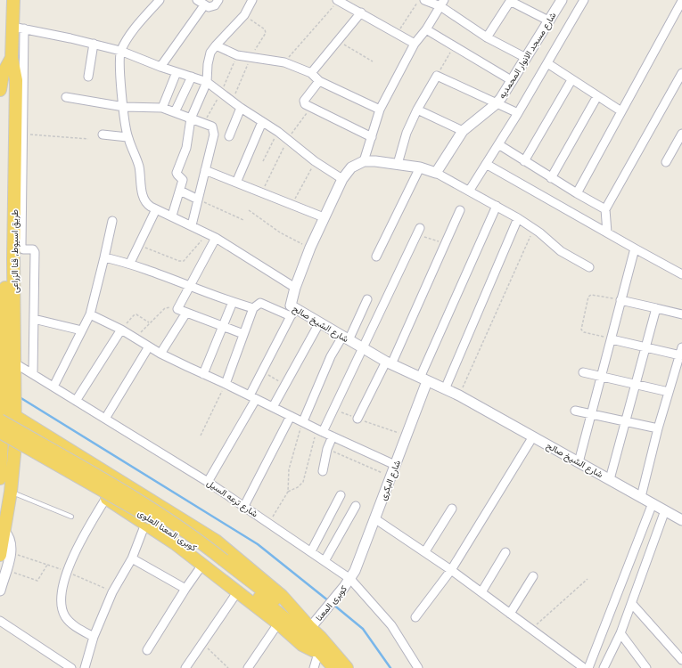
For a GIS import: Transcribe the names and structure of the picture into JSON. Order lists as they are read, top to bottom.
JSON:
{
  "streets": {
    "highway": ["طريق اسيوط, قنا الزراعى", "كوبرى المعنا العلوى"],
    "street": [
      "شارع مسجد الانوار المحمديه",
      "شارع الشيخ صالح",
      "شارع البكرى",
      "شارع ترعه السيل",
      "كوبرى المعنا"
    ]
  },
  "crossings": [
    ["طريق اسيوط, قنا الزراعى", "شارع ترعه السيل"],
    ["طريق اسيوط, قنا الزراعى", "كوبرى المعنا العلوى"],
    ["شارع الشيخ صالح", "شارع البكرى"],
    ["شارع البكرى", "شارع ترعه السيل"],
    ["شارع البكرى", "كوبرى المعنا"],
    ["شارع ترعه السيل", "كوبرى المعنا"],
    ["كوبرى المعنا العلوى", "كوبرى المعنا"]
  ]
}
